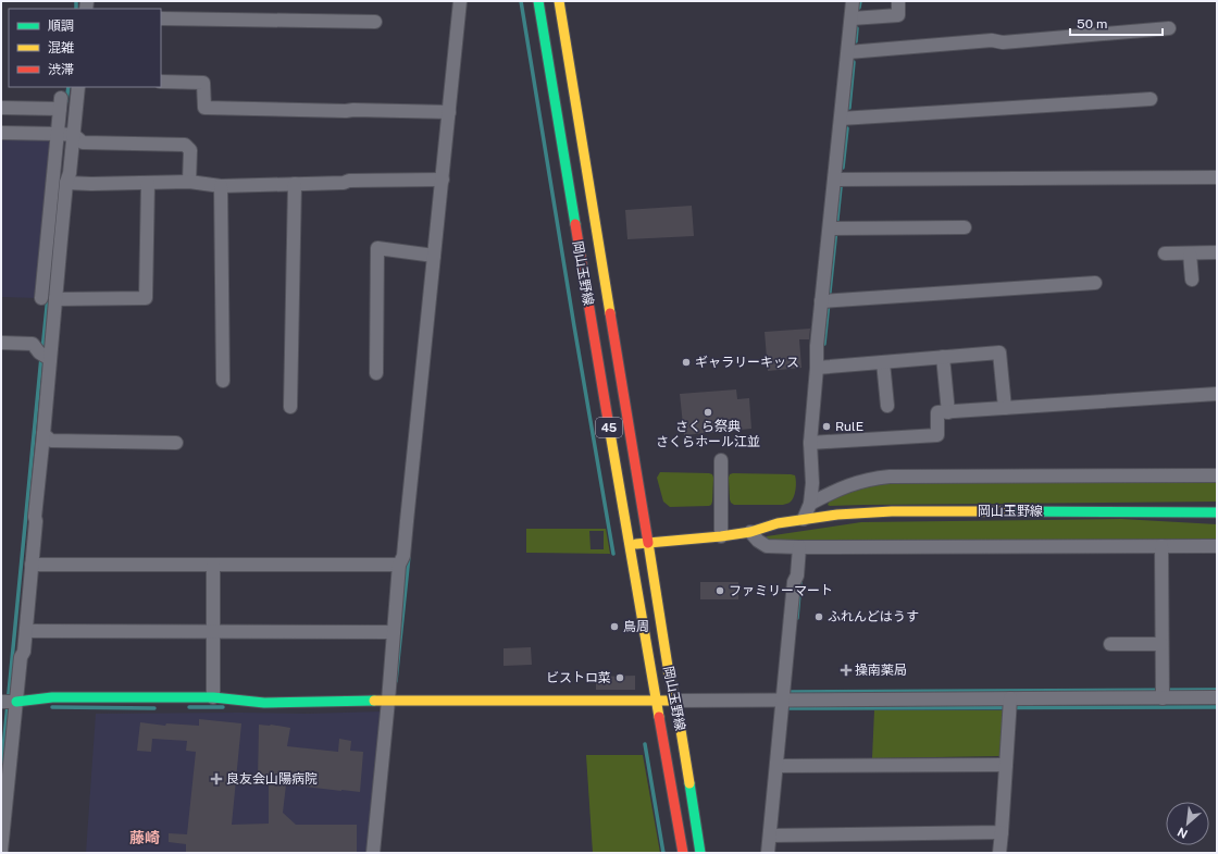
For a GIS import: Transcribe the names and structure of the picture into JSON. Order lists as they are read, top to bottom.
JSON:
{
  "streets": {
    "main road": ["岡山玉野線", "45"]
  },
  "districts": ["藤崎"],
  "places": {
    "other": [
      "ギャラリーキッス",
      "さくら祭典 さくらホール江並",
      "RulE",
      "ファミリーマート",
      "ふれんどはうす",
      "鳥周",
      "ビストロ菜"
    ],
    "health": ["操南薬局", "良友会山陽病院"]
  },
  "legend": ["順調", "混雑", "渋滞"],
  "scale_bar": "50 m",
  "north": "bottom left"
}
